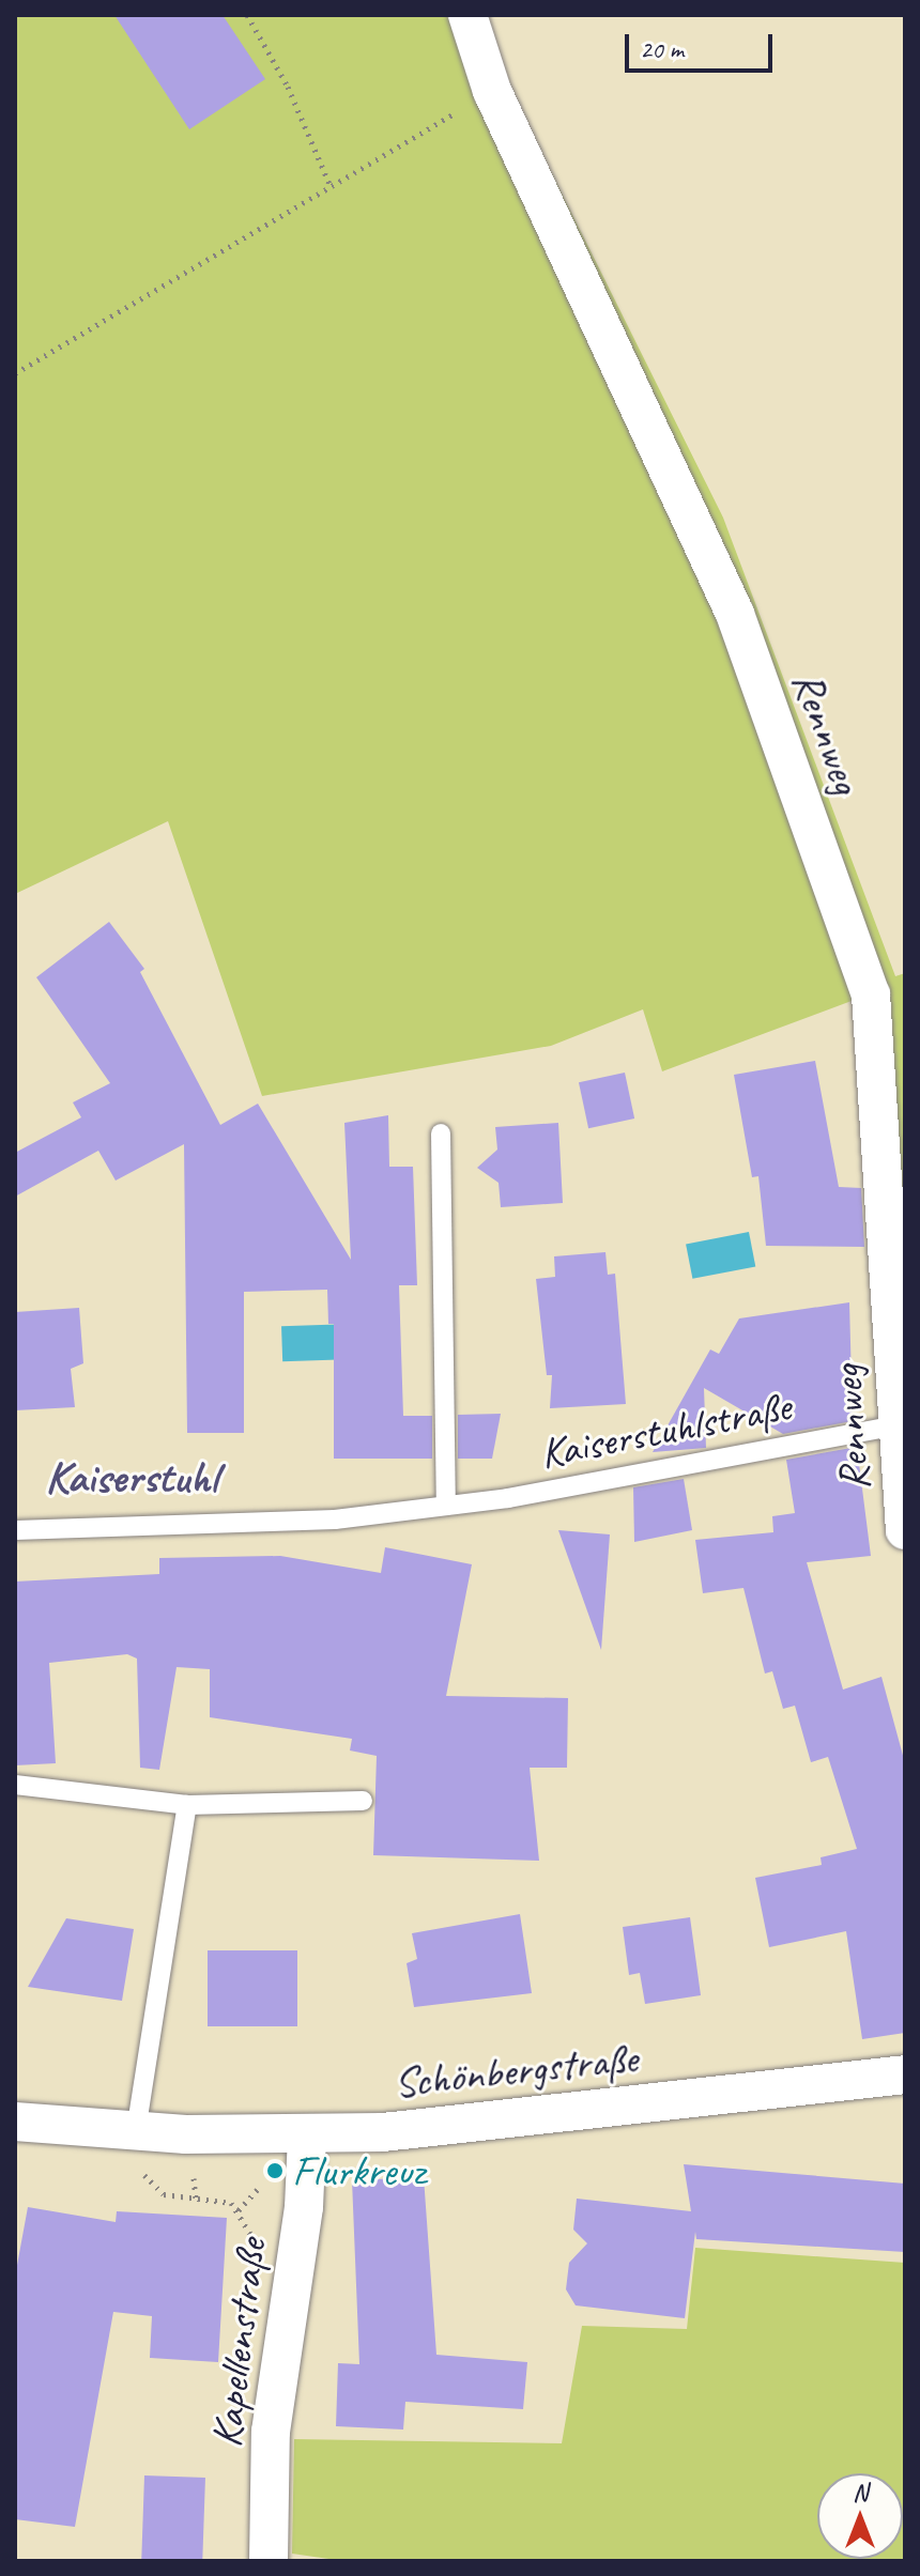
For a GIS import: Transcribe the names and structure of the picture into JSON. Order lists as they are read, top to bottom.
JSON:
{
  "streets": {
    "street": ["Rennweg", "Schönbergstraße", "Kapellenstraße"],
    "lane": ["Kaiserstuhlstraße"]
  },
  "crossings": [
    ["Rennweg", "Kaiserstuhlstraße"],
    ["Schönbergstraße", "Kapellenstraße"]
  ],
  "districts": ["Kaiserstuhl"],
  "places": ["Flurkreuz"],
  "scale_bar": "20 m",
  "north": "top"
}
